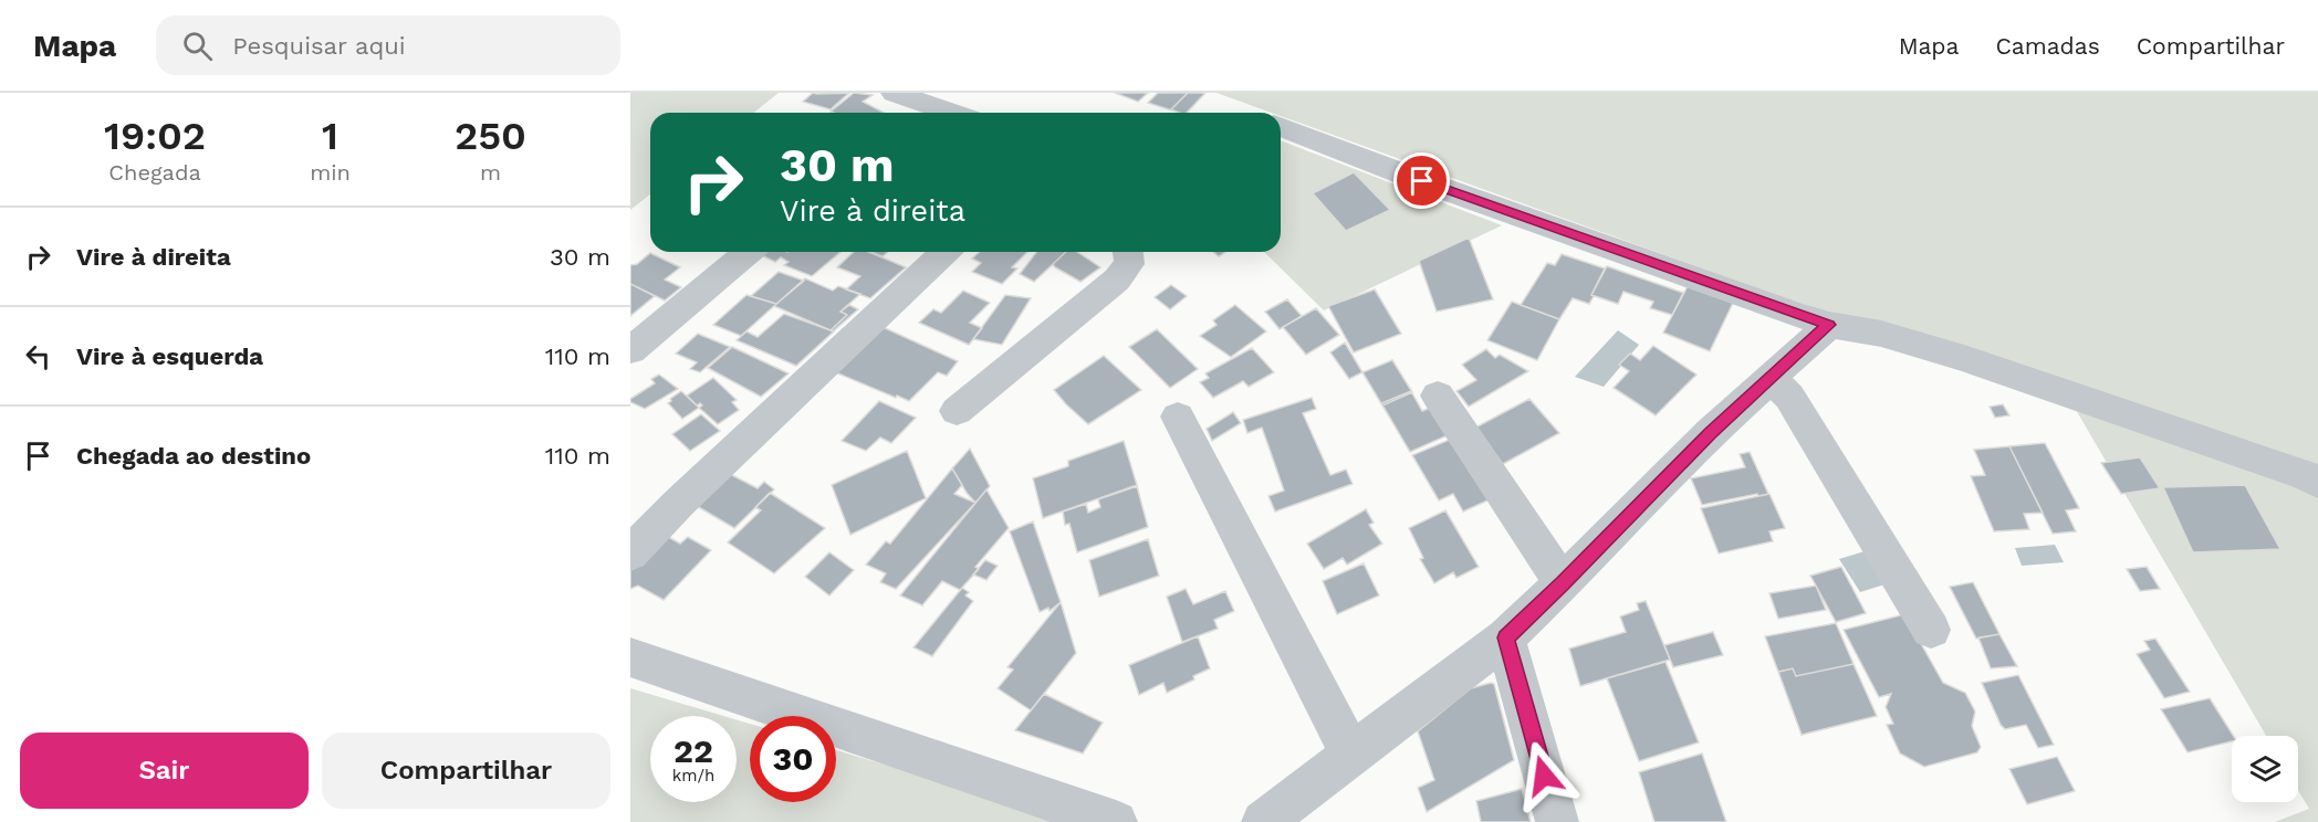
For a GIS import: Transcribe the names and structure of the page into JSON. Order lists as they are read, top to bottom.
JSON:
{
  "page": {
    "header": "Mapa",
    "search": "Pesquisar aqui",
    "nav": ["Mapa", "Camadas", "Compartilhar"],
    "eta": [
      "19:02",
      "Chegada",
      "1",
      "min",
      "250",
      "m"
    ],
    "turn": ["30 m", "Vire à direita"],
    "list": [
      {
        "name": "Vire à direita",
        "value": "30 m"
      },
      {
        "name": "Vire à esquerda",
        "value": "110 m"
      },
      {
        "name": "Chegada ao destino",
        "value": "110 m"
      }
    ],
    "speed": "22 km/h",
    "limit": "30",
    "buttons": ["Sair", "Compartilhar"]
  }
}
